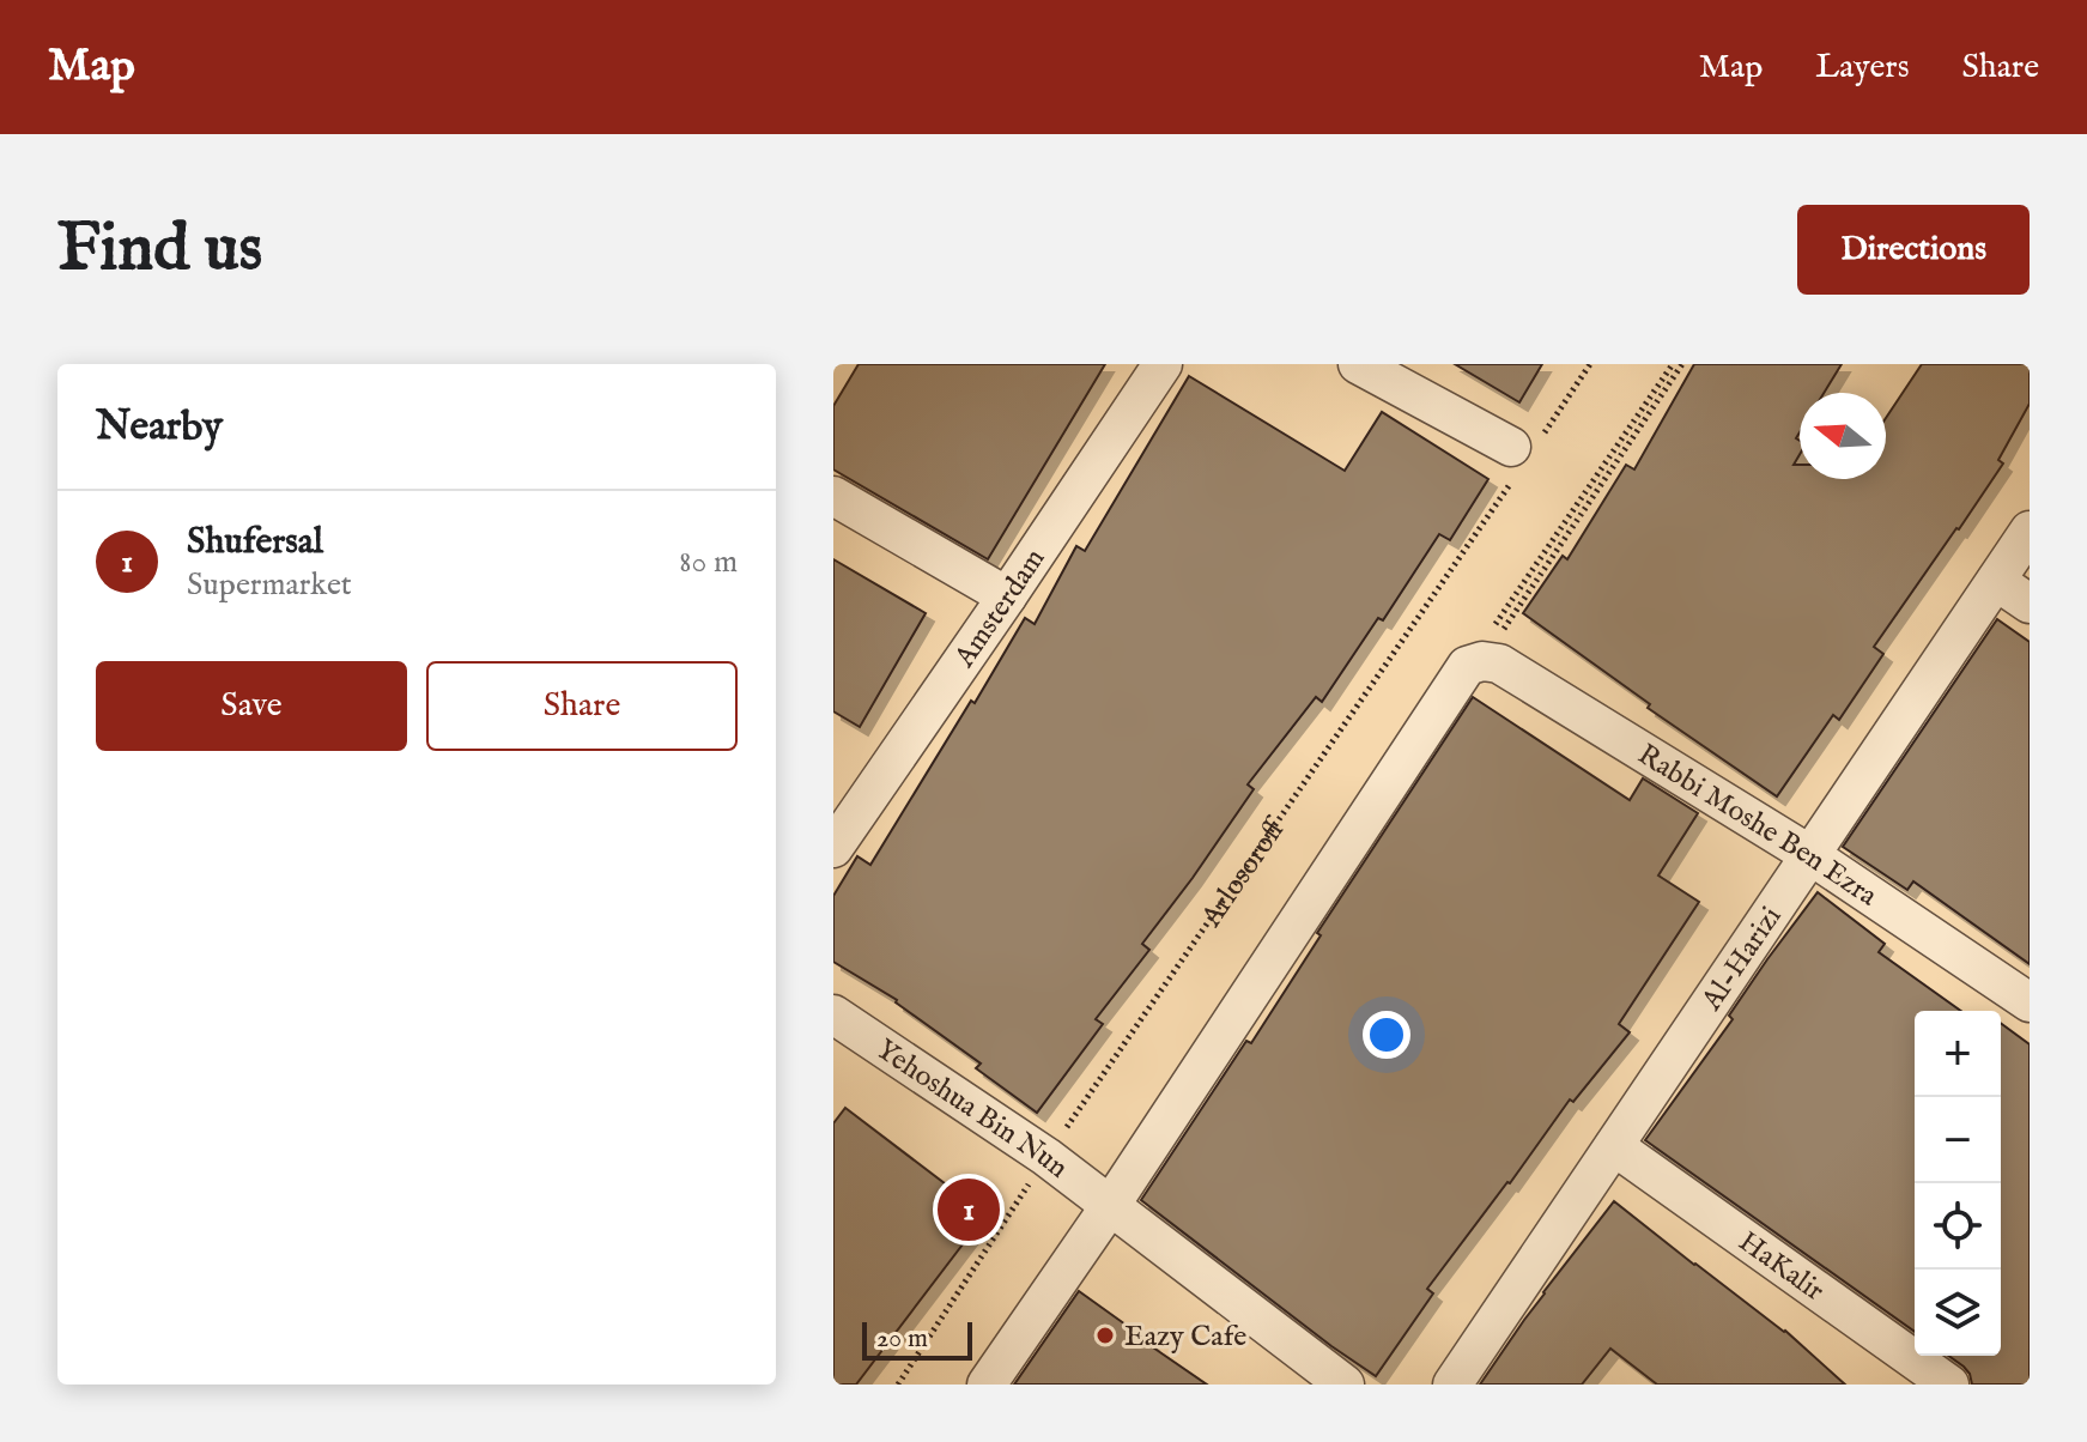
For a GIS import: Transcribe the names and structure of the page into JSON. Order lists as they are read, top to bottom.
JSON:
{
  "streets": {
    "street": [
      "Amsterdam",
      "Rabbi Moshe Ben Ezra",
      "Al-Harizi",
      "Yehoshua Bin Nun",
      "HaKalir"
    ],
    "path": ["Arlosoroff"]
  },
  "crossings": [
    ["Rabbi Moshe Ben Ezra", "Al-Harizi"],
    ["Arlosoroff", "Yehoshua Bin Nun"],
    ["Al-Harizi", "HaKalir"]
  ],
  "places": ["Eazy Cafe"],
  "scale_bar": "20 m",
  "north": "left",
  "page": {
    "header": "Map",
    "nav": ["Map", "Layers", "Share"],
    "buttons": [
      "Directions",
      ["Save", "Share"]
    ],
    "title": "Find us",
    "heading": "Nearby",
    "list": [
      {
        "mark": "1",
        "name": "Shufersal",
        "note": "Supermarket",
        "value": "80 m"
      }
    ],
    "map_buttons": ["+", "−"],
    "pins": "1",
    "scale": "20 m"
  }
}
